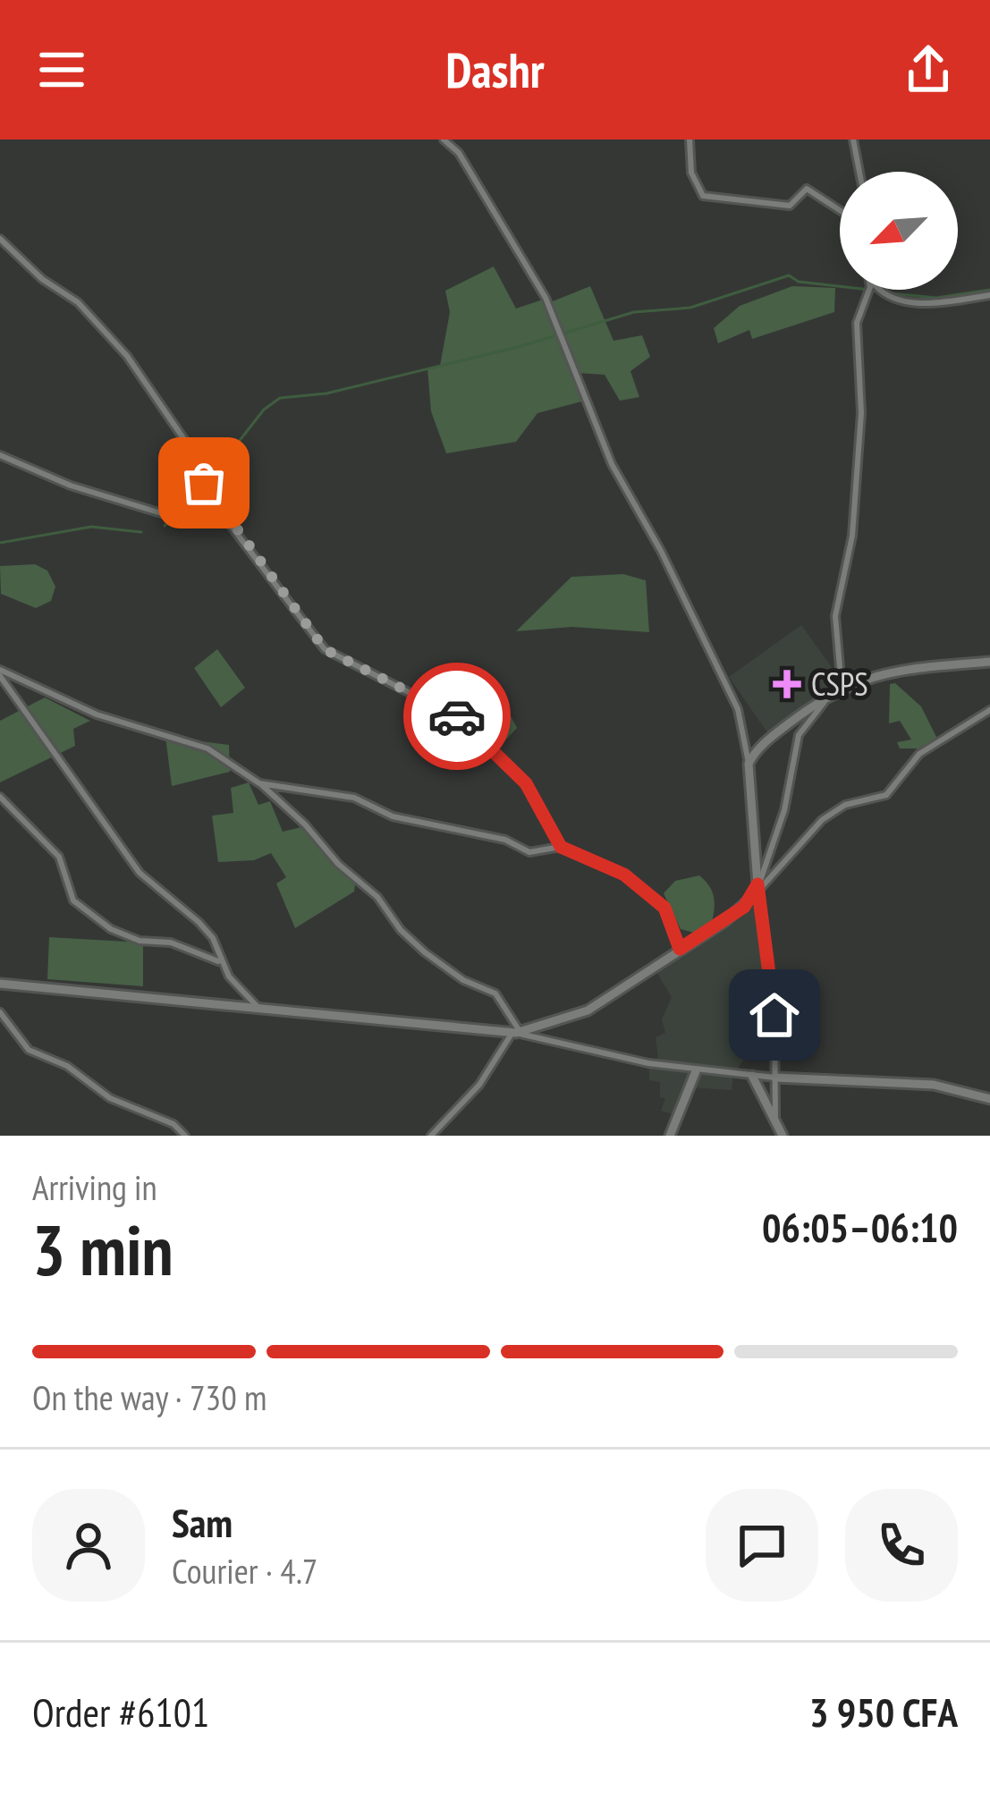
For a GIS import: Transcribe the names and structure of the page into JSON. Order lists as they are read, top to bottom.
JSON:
{
  "places": {
    "health": ["CSPS"]
  },
  "north": "bottom left",
  "page": {
    "header": "Dashr",
    "heading": ["3 min", "Arriving in", "06:05–06:10"],
    "panel": [
      "Sam",
      "Courier · 4.7",
      "Order #6101",
      "3 950 CFA"
    ],
    "bar": "On the way · 730 m"
  }
}
